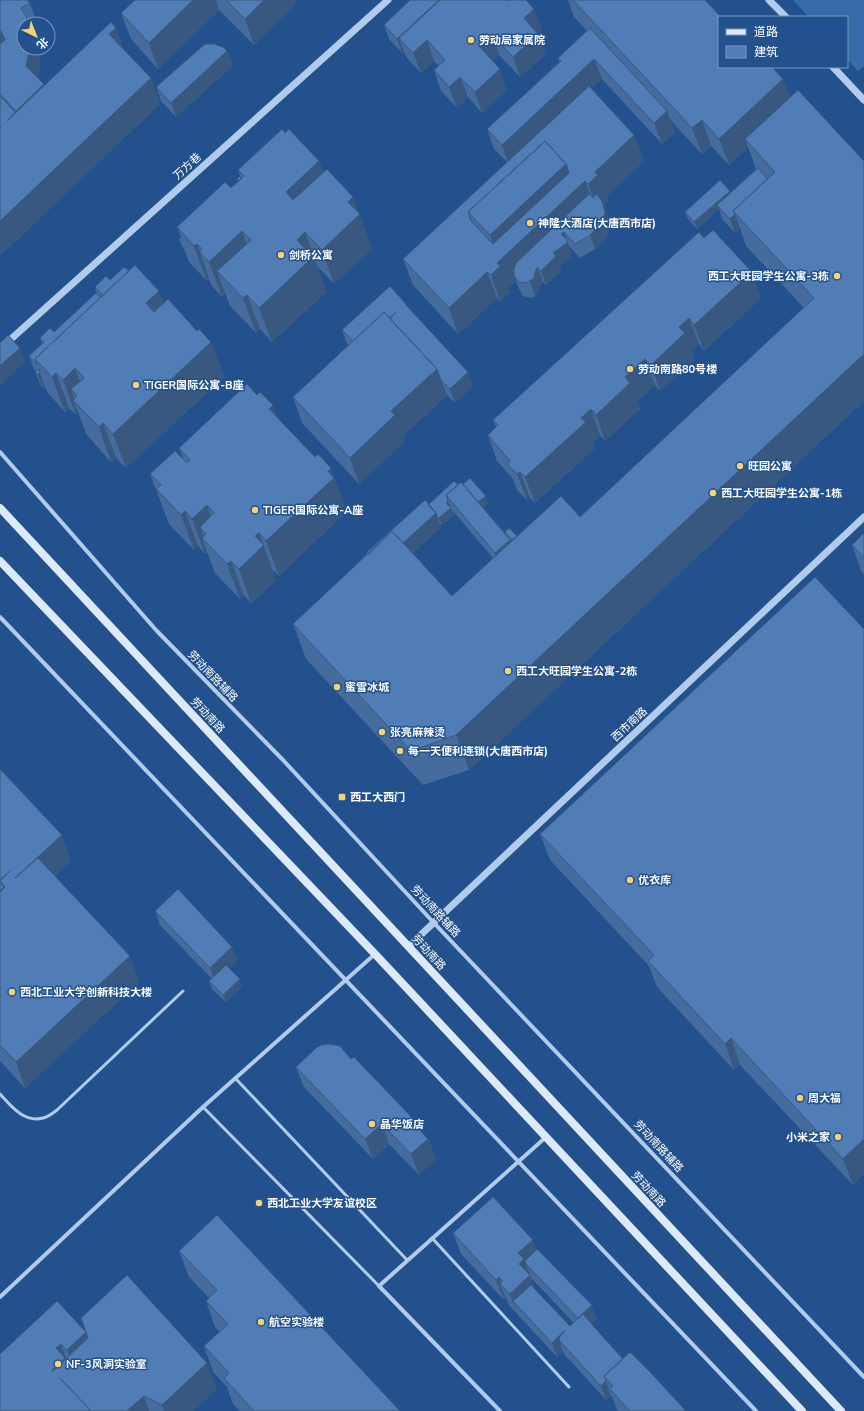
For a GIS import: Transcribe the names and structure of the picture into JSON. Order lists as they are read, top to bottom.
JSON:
{
  "streets": {
    "main road": ["劳动南路"],
    "street": ["万方巷", "劳动南路辅路", "西市南路"]
  },
  "crossings": [
    ["劳动南路辅路", "西市南路"],
    ["劳动南路", "西市南路"]
  ],
  "places": {
    "other": [
      "劳动局家属院",
      "神隆大酒店(大唐西市店)",
      "剑桥公寓",
      "西工大旺园学生公寓-3栋",
      "劳动南路80号楼",
      "TIGER国际公寓-B座",
      "旺园公寓",
      "西工大旺园学生公寓-1栋",
      "TIGER国际公寓-A座",
      "西工大旺园学生公寓-2栋",
      "蜜雪冰城",
      "张亮麻辣烫",
      "每一天便利连锁(大唐西市店)",
      "优衣库",
      "西北工业大学创新科技大楼",
      "周大福",
      "晶华饭店",
      "小米之家",
      "西北工业大学友谊校区",
      "航空实验楼",
      "NF-3风洞实验室"
    ],
    "transit": ["西工大西门"]
  },
  "legend": ["道路", "建筑"],
  "north": "bottom right"
}
